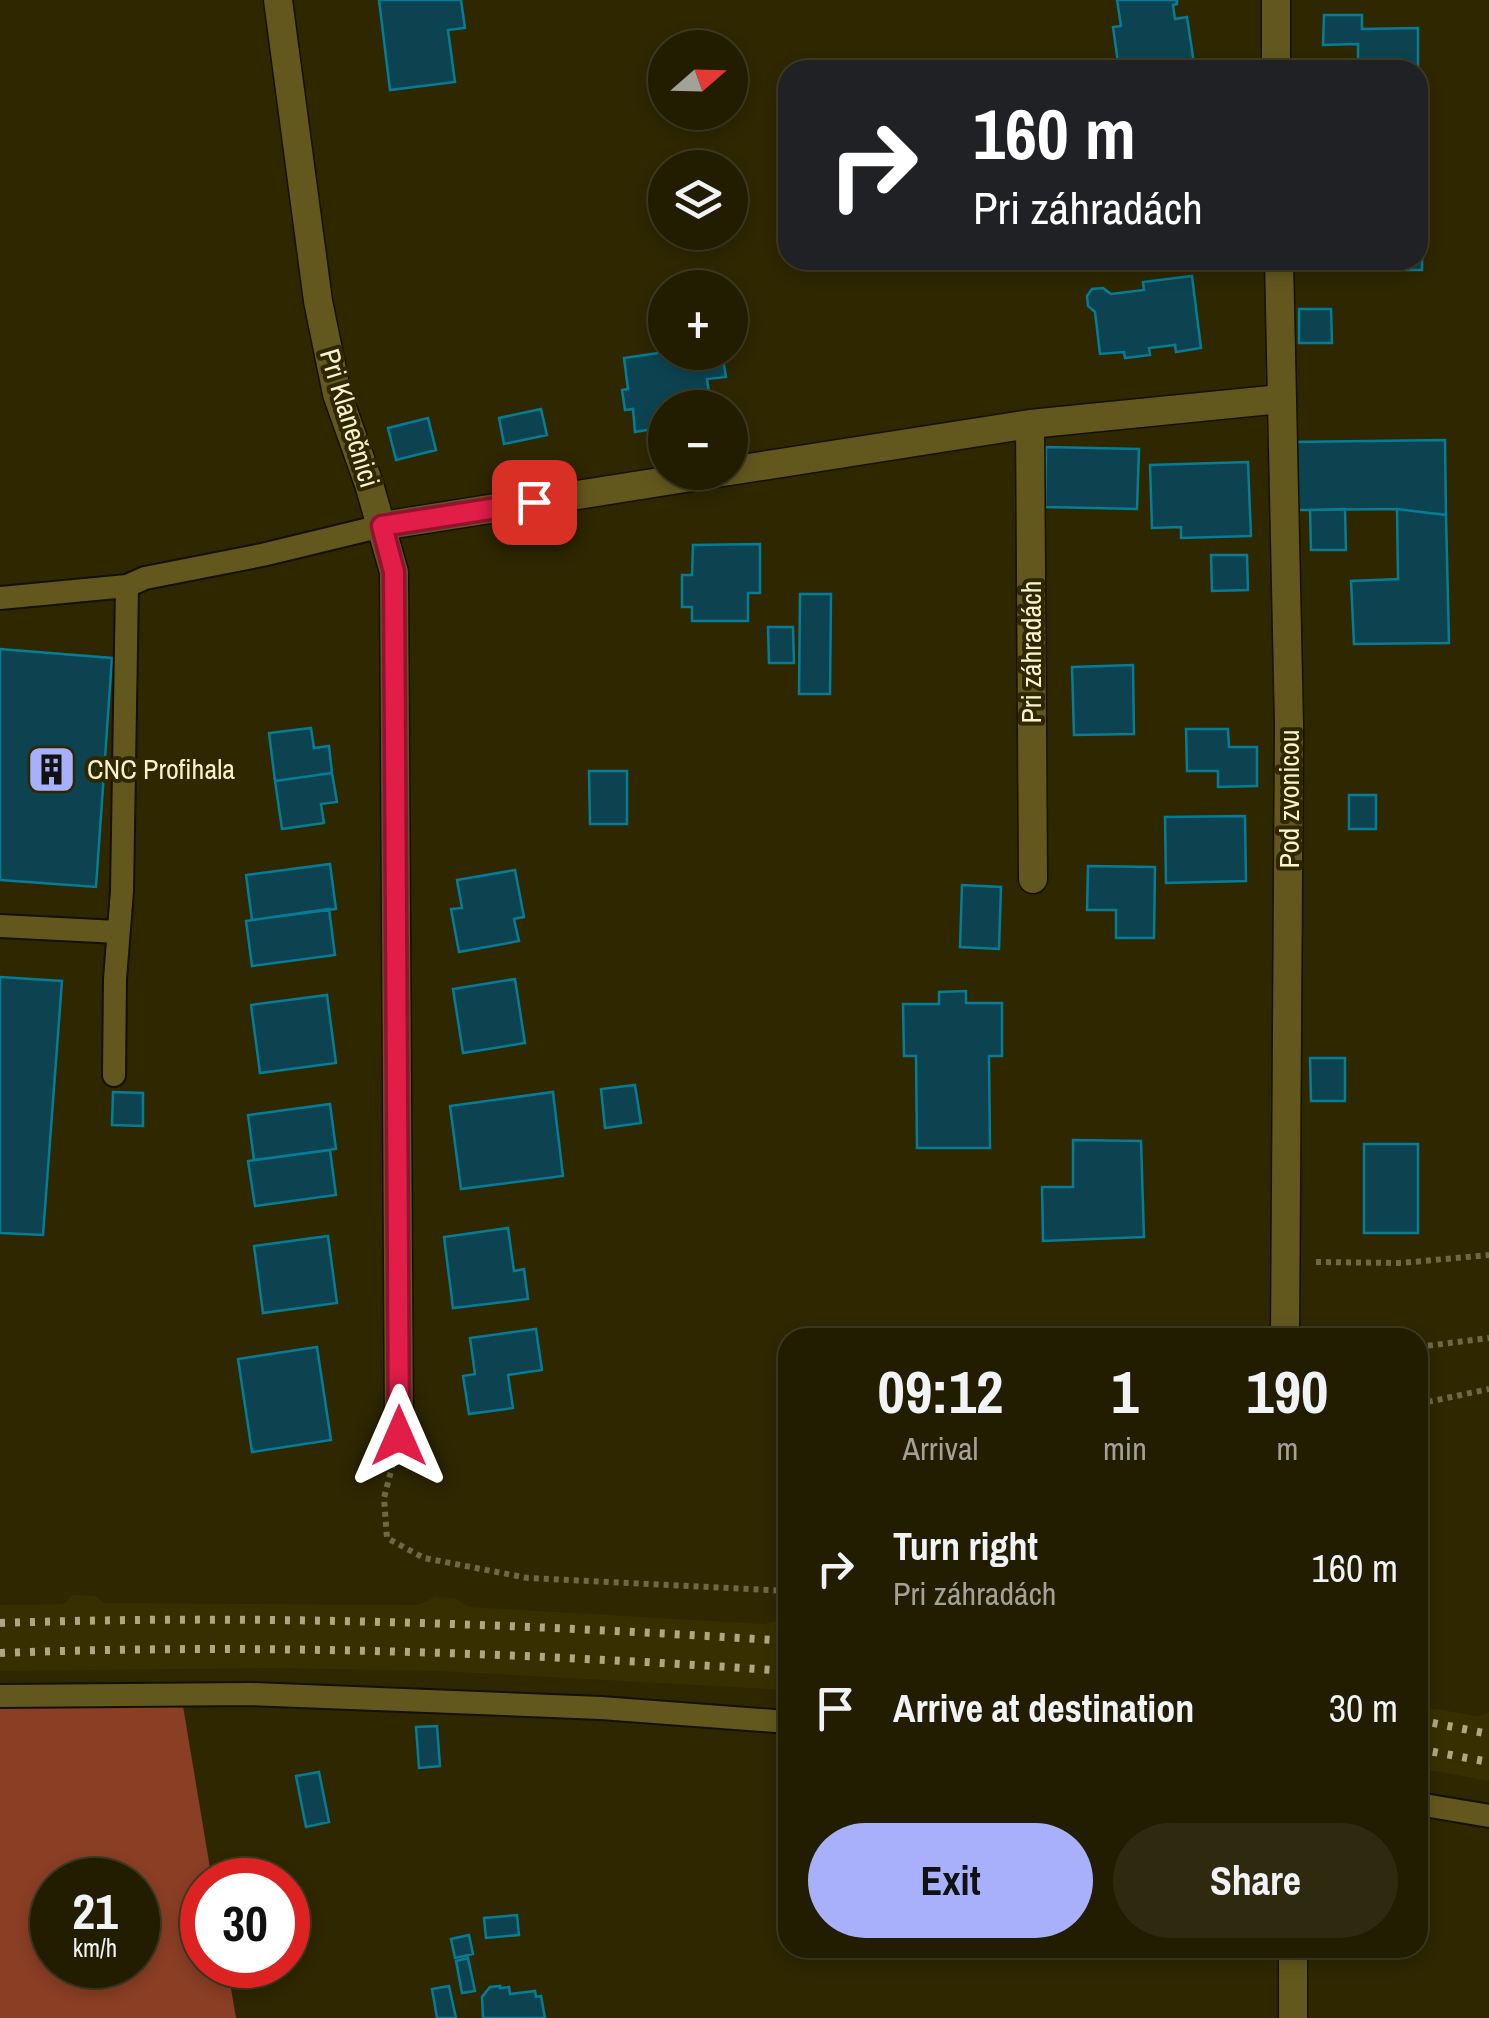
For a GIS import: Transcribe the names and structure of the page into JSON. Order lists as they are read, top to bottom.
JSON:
{
  "streets": {
    "street": ["Pri Klanečnici", "Pri záhradách", "Pod zvonicou"]
  },
  "places": {
    "building": ["CNC Profihala"]
  },
  "north": "right",
  "page": {
    "map_buttons": ["+", "−"],
    "turn": ["160 m", "Pri záhradách"],
    "eta": [
      "09:12",
      "Arrival",
      "1",
      "min",
      "190",
      "m"
    ],
    "list": [
      {
        "name": "Turn right",
        "note": "Pri záhradách",
        "value": "160 m"
      },
      {
        "name": "Arrive at destination",
        "value": "30 m"
      }
    ],
    "buttons": ["Exit", "Share"],
    "speed": "21 km/h",
    "limit": "30"
  }
}
